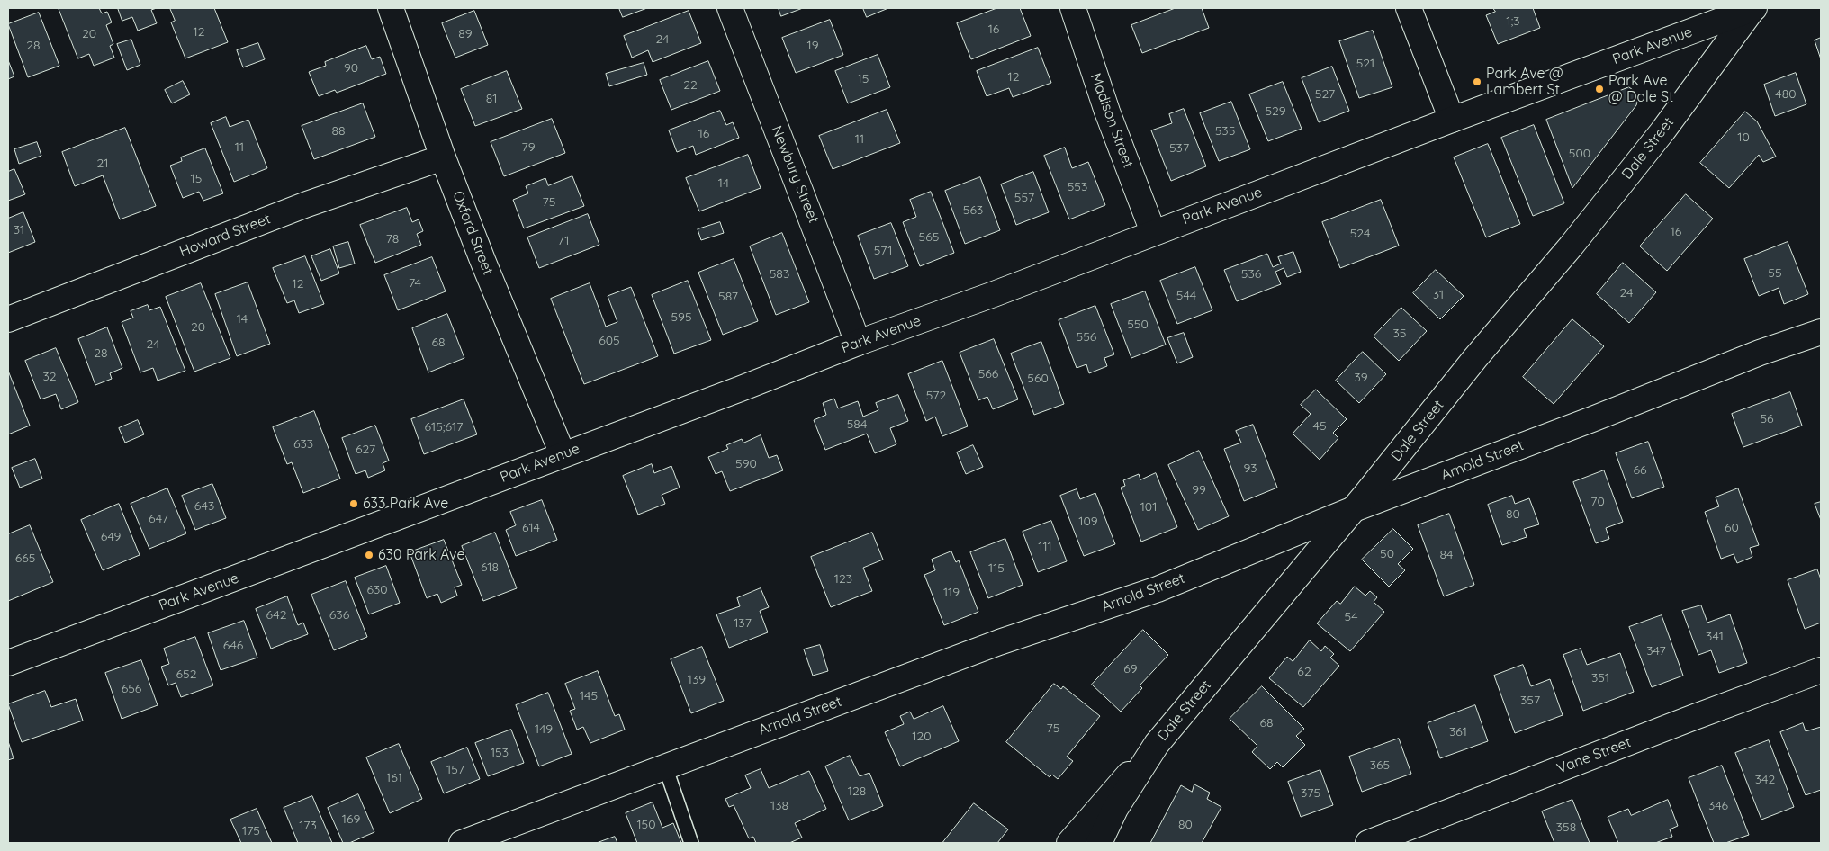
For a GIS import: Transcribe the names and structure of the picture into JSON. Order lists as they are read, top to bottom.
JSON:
{
  "streets": {
    "street": [
      "Park Avenue",
      "Madison Street",
      "Dale Street",
      "Newbury Street",
      "Oxford Street",
      "Howard Street",
      "Arnold Street",
      "Vane Street"
    ]
  },
  "crossings": [
    ["Park Avenue", "Madison Street"],
    ["Park Avenue", "Dale Street"],
    ["Park Avenue", "Newbury Street"],
    ["Park Avenue", "Oxford Street"],
    ["Dale Street", "Arnold Street"],
    ["Oxford Street", "Howard Street"]
  ],
  "places": [
    "Park Ave @ Lambert St",
    "Park Ave @ Dale St",
    "633 Park Ave",
    "630 Park Ave"
  ],
  "house_numbers": [
    "1;3",
    "16",
    "12",
    "20",
    "89",
    "24",
    "28",
    "19",
    "521",
    "90",
    "12",
    "15",
    "22",
    "527",
    "480",
    "81",
    "529",
    "88",
    "535",
    "16",
    "10",
    "11",
    "11",
    "79",
    "537",
    "500",
    "21",
    "15",
    "14",
    "553",
    "557",
    "75",
    "563",
    "31",
    "16",
    "524",
    "565",
    "78",
    "71",
    "571",
    "55",
    "583",
    "536",
    "74",
    "12",
    "24",
    "31",
    "544",
    "587",
    "595",
    "14",
    "550",
    "20",
    "35",
    "556",
    "605",
    "68",
    "24",
    "28",
    "566",
    "32",
    "39",
    "560",
    "572",
    "56",
    "584",
    "45",
    "615;617",
    "633",
    "627",
    "590",
    "93",
    "66",
    "99",
    "70",
    "643",
    "101",
    "80",
    "647",
    "109",
    "614",
    "60",
    "649",
    "111",
    "50",
    "84",
    "665",
    "618",
    "115",
    "123",
    "630",
    "119",
    "642",
    "636",
    "54",
    "137",
    "341",
    "646",
    "347",
    "69",
    "62",
    "652",
    "351",
    "139",
    "656",
    "145",
    "357",
    "68",
    "75",
    "149",
    "361",
    "120",
    "153",
    "365",
    "157",
    "161",
    "342",
    "128",
    "375",
    "138",
    "346",
    "169",
    "150",
    "80",
    "173",
    "358",
    "175"
  ]
}
